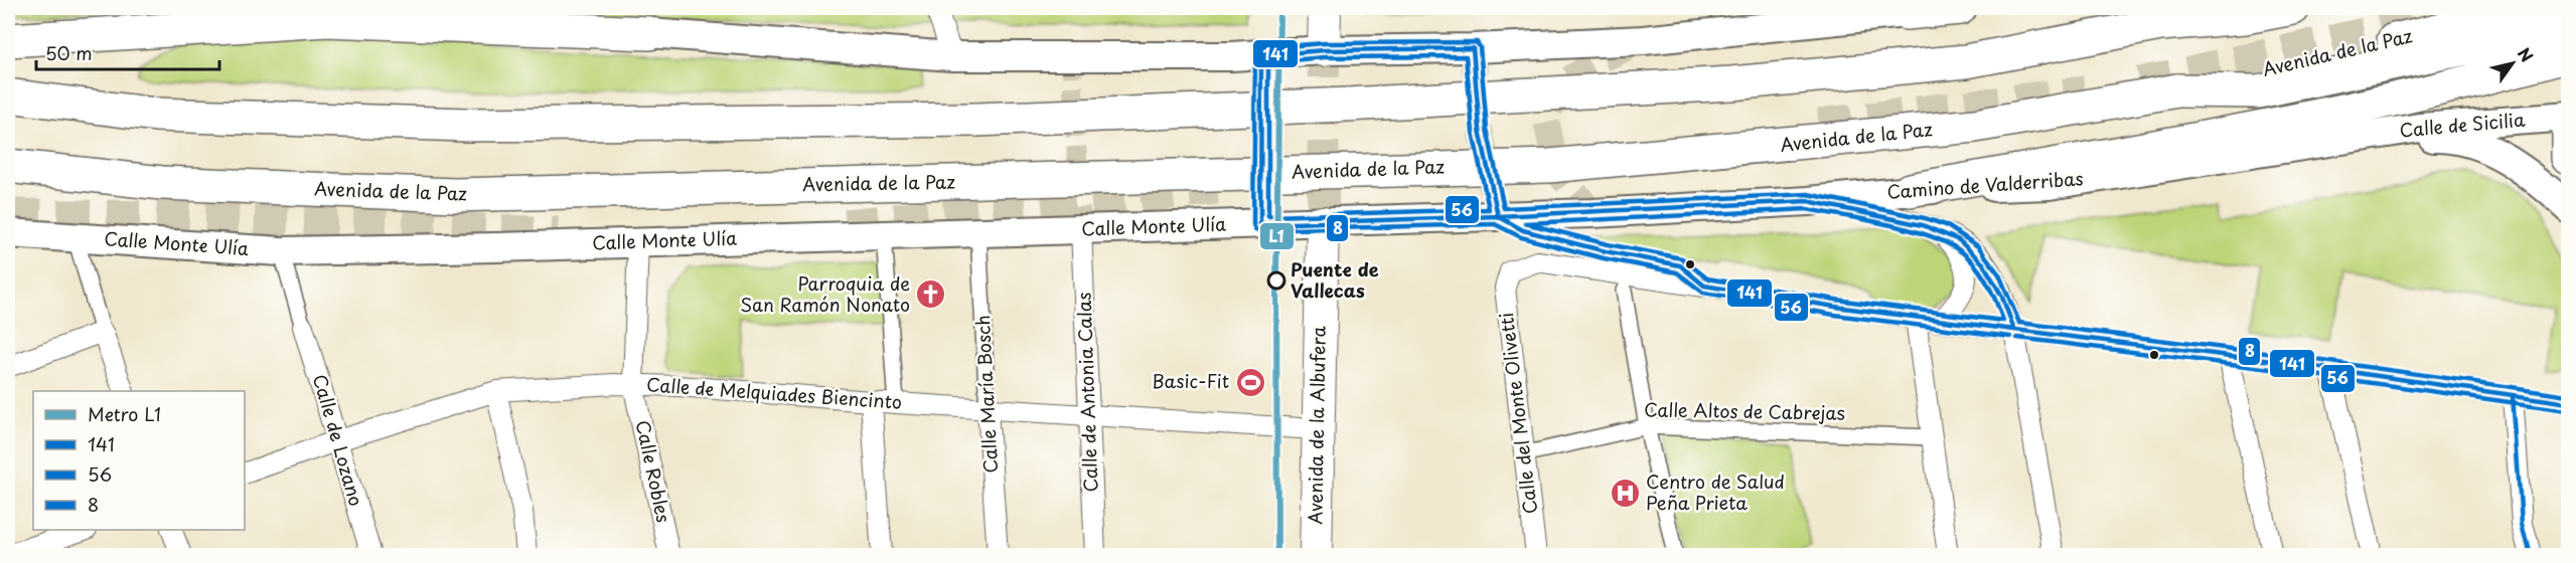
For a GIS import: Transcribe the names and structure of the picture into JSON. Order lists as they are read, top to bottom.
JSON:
{
  "streets": {
    "highway": ["Avenida de la Paz"],
    "main road": [
      "Calle de Sicilia",
      "Camino de Valderribas",
      "Calle Monte Ulía",
      "Avenida de la Albufera"
    ],
    "street": [
      "Calle de Antonia Calas",
      "Calle de Melquiades Biencinto",
      "Calle María Bosch",
      "Calle Altos de Cabrejas",
      "Calle del Monte Olivetti",
      "Calle de Lozano",
      "Calle Robles"
    ]
  },
  "crossings": [
    ["Calle de Sicilia", "Camino de Valderribas"],
    ["Camino de Valderribas", "Calle Monte Ulía"],
    ["Camino de Valderribas", "Avenida de la Albufera"],
    ["Calle Monte Ulía", "Calle de Antonia Calas"],
    ["Calle Monte Ulía", "Calle María Bosch"],
    ["Calle Monte Ulía", "Avenida de la Albufera"],
    ["Calle Monte Ulía", "Calle Robles"],
    ["Calle de Antonia Calas", "Calle de Melquiades Biencinto"],
    ["Calle de Melquiades Biencinto", "Calle María Bosch"],
    ["Calle de Melquiades Biencinto", "Avenida de la Albufera"],
    ["Calle de Melquiades Biencinto", "Calle de Lozano"],
    ["Calle de Melquiades Biencinto", "Calle Robles"],
    ["Calle Altos de Cabrejas", "Calle del Monte Olivetti"]
  ],
  "places": {
    "other": ["Puente de Vallecas"],
    "church": ["Parroquia de San Ramón Nonato"],
    "sports": ["Basic-Fit"],
    "hospital": ["Centro de Salud Peña Prieta"]
  },
  "lines": [
    "metro line L1",
    "transit line 8",
    "transit line 141",
    "transit line 56"
  ],
  "legend": [
    "Metro L1",
    "141",
    "56",
    "8"
  ],
  "scale_bar": "50 m",
  "north": "top right"
}
